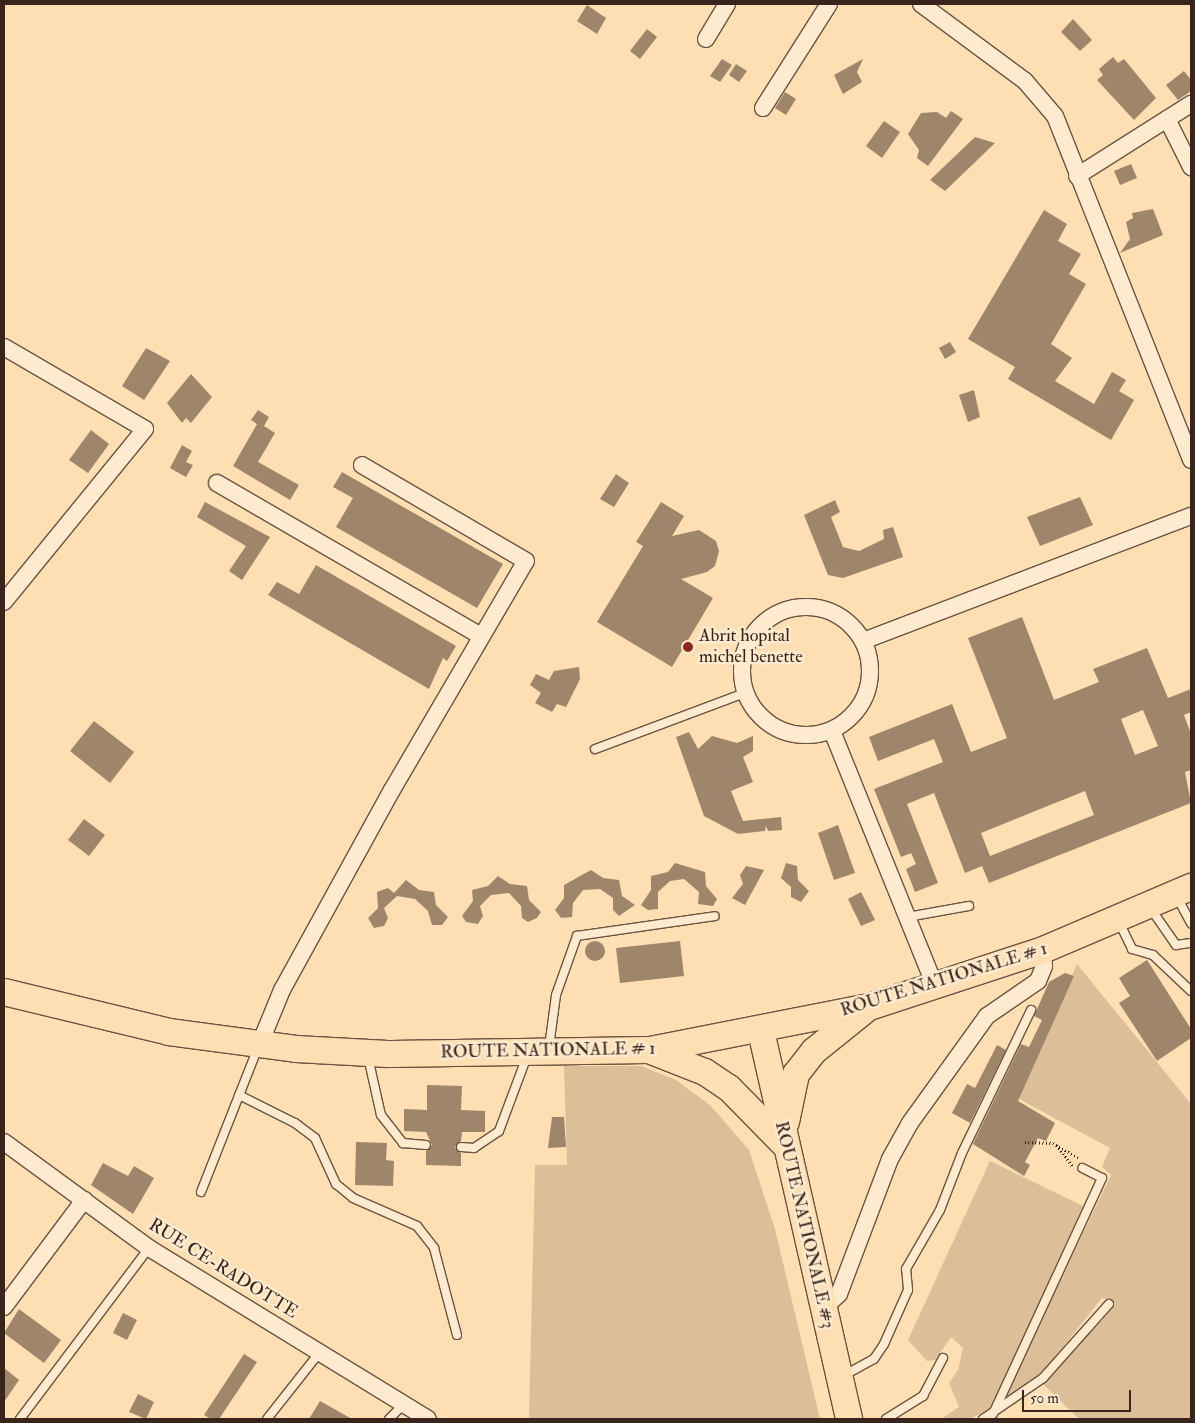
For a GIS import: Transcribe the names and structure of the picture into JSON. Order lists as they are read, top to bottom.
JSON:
{
  "streets": {
    "main road": ["ROUTE NATIONALE # 1", "ROUTE NATIONALE #3"],
    "street": ["RUE CE-RADOTTE"]
  },
  "crossings": [
    ["ROUTE NATIONALE # 1", "ROUTE NATIONALE #3"]
  ],
  "places": ["Abrit hopital michel benette"],
  "scale_bar": "50 m"
}
